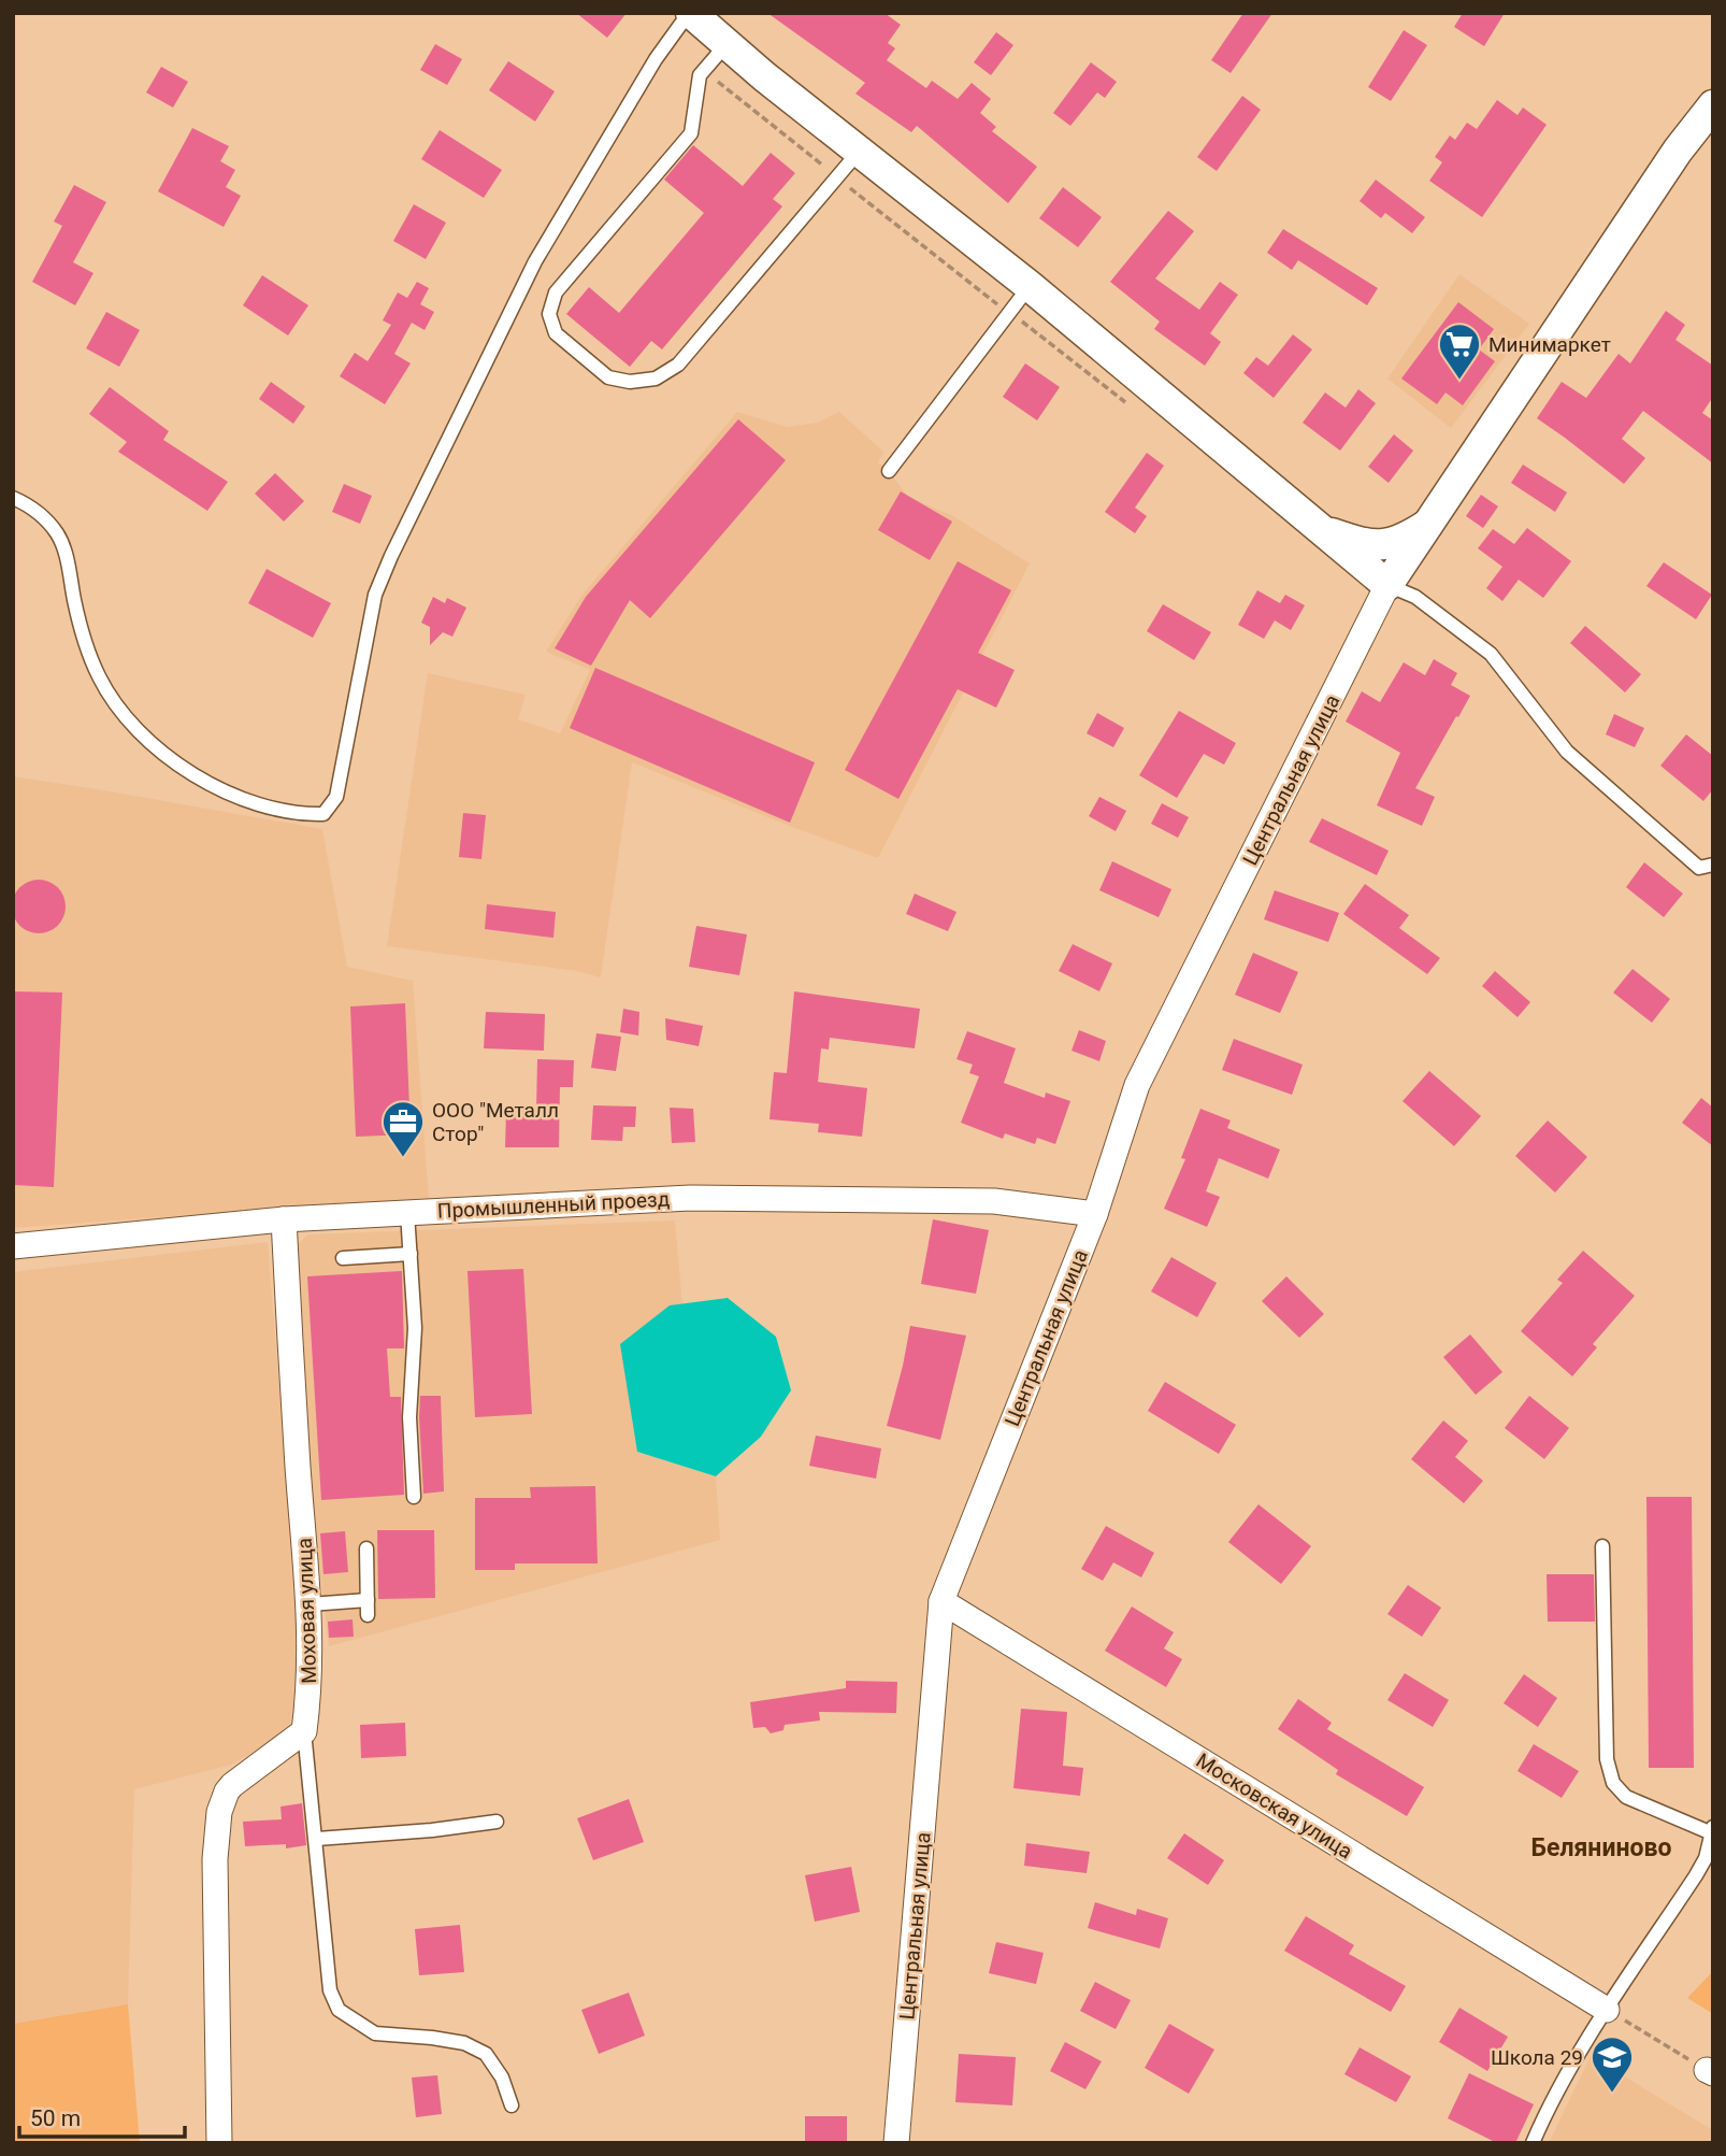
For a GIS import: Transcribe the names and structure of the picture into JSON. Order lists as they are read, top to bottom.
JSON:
{
  "streets": {
    "street": [
      "Центральная улица",
      "Промышленный проезд",
      "Моховая улица",
      "Московская улица"
    ]
  },
  "crossings": [
    ["Центральная улица", "Промышленный проезд"],
    ["Центральная улица", "Московская улица"],
    ["Промышленный проезд", "Моховая улица"]
  ],
  "districts": ["Беляниново"],
  "places": {
    "supermarket": ["Минимаркет"],
    "office": ["ООО \"Металл Стор\""],
    "school or university": ["Школа 29"]
  },
  "scale_bar": "50 m"
}
